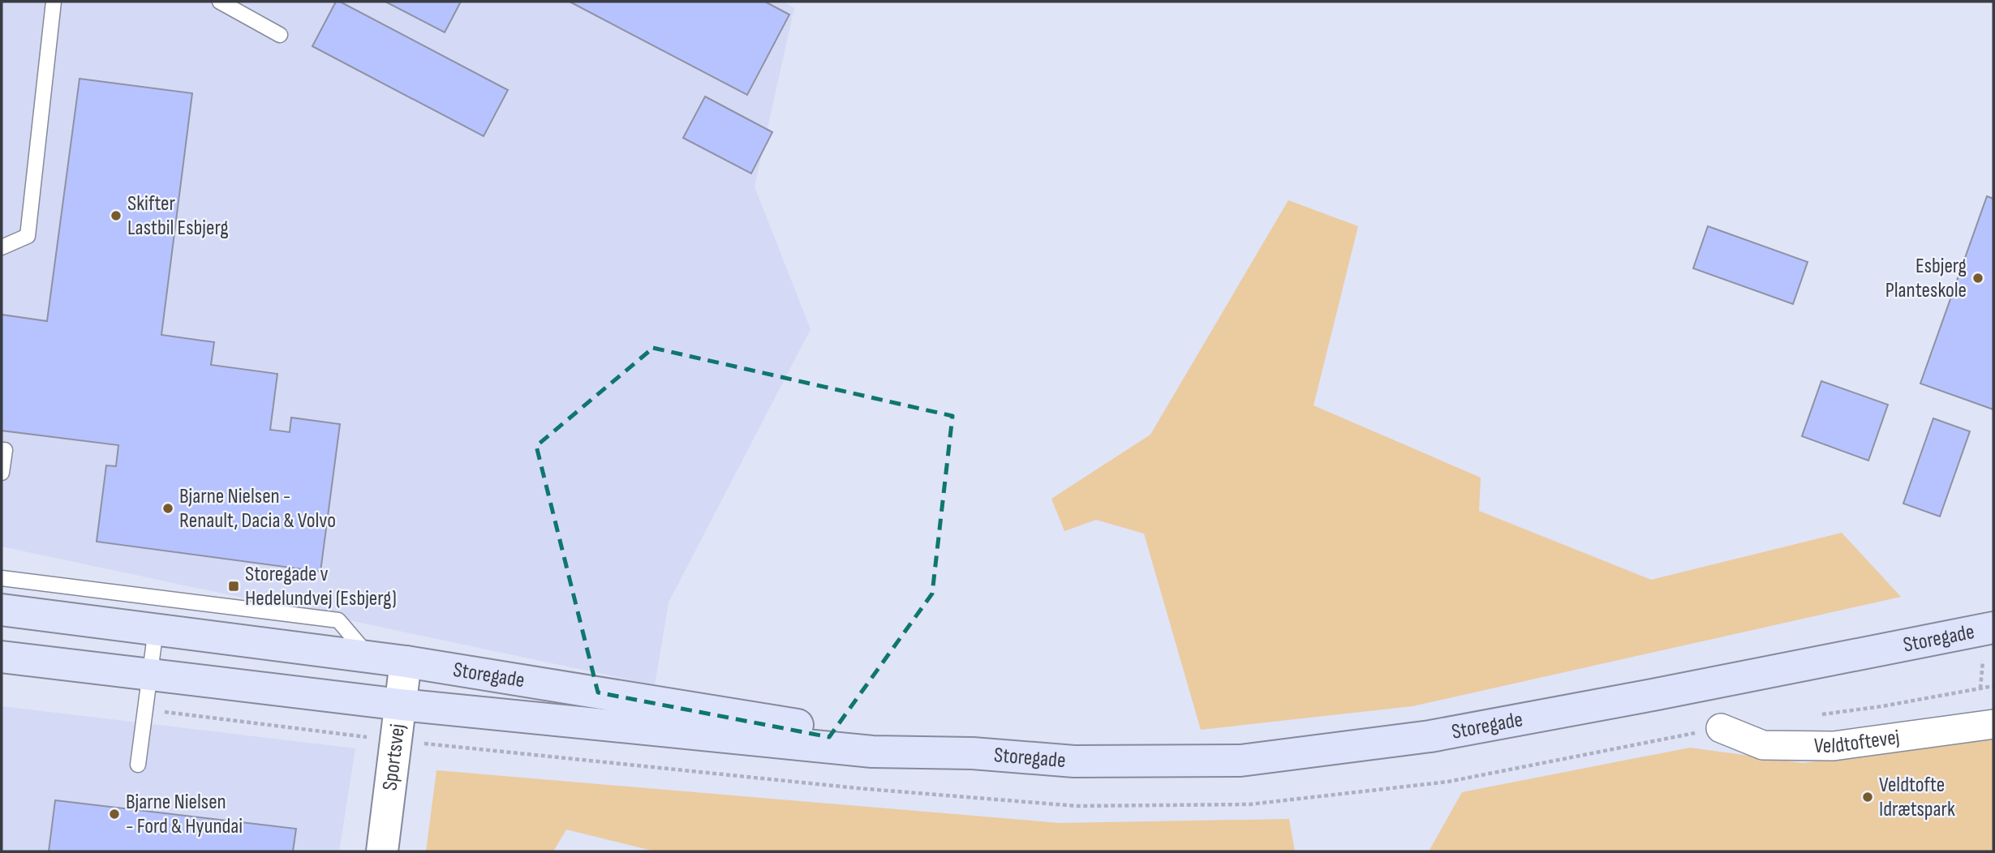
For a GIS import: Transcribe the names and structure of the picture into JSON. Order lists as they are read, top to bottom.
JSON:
{
  "streets": {
    "main road": ["Storegade"],
    "street": ["Veldtoftevej", "Sportsvej"]
  },
  "crossings": [
    ["Storegade", "Sportsvej"]
  ],
  "places": {
    "other": [
      "Skifter Lastbil Esbjerg",
      "Esbjerg Planteskole",
      "Bjarne Nielsen - Renault, Dacia & Volvo",
      "Veldtofte Idrætspark",
      "Bjarne Nielsen - Ford & Hyundai"
    ],
    "transit": ["Storegade v Hedelundvej (Esbjerg)"]
  }
}
